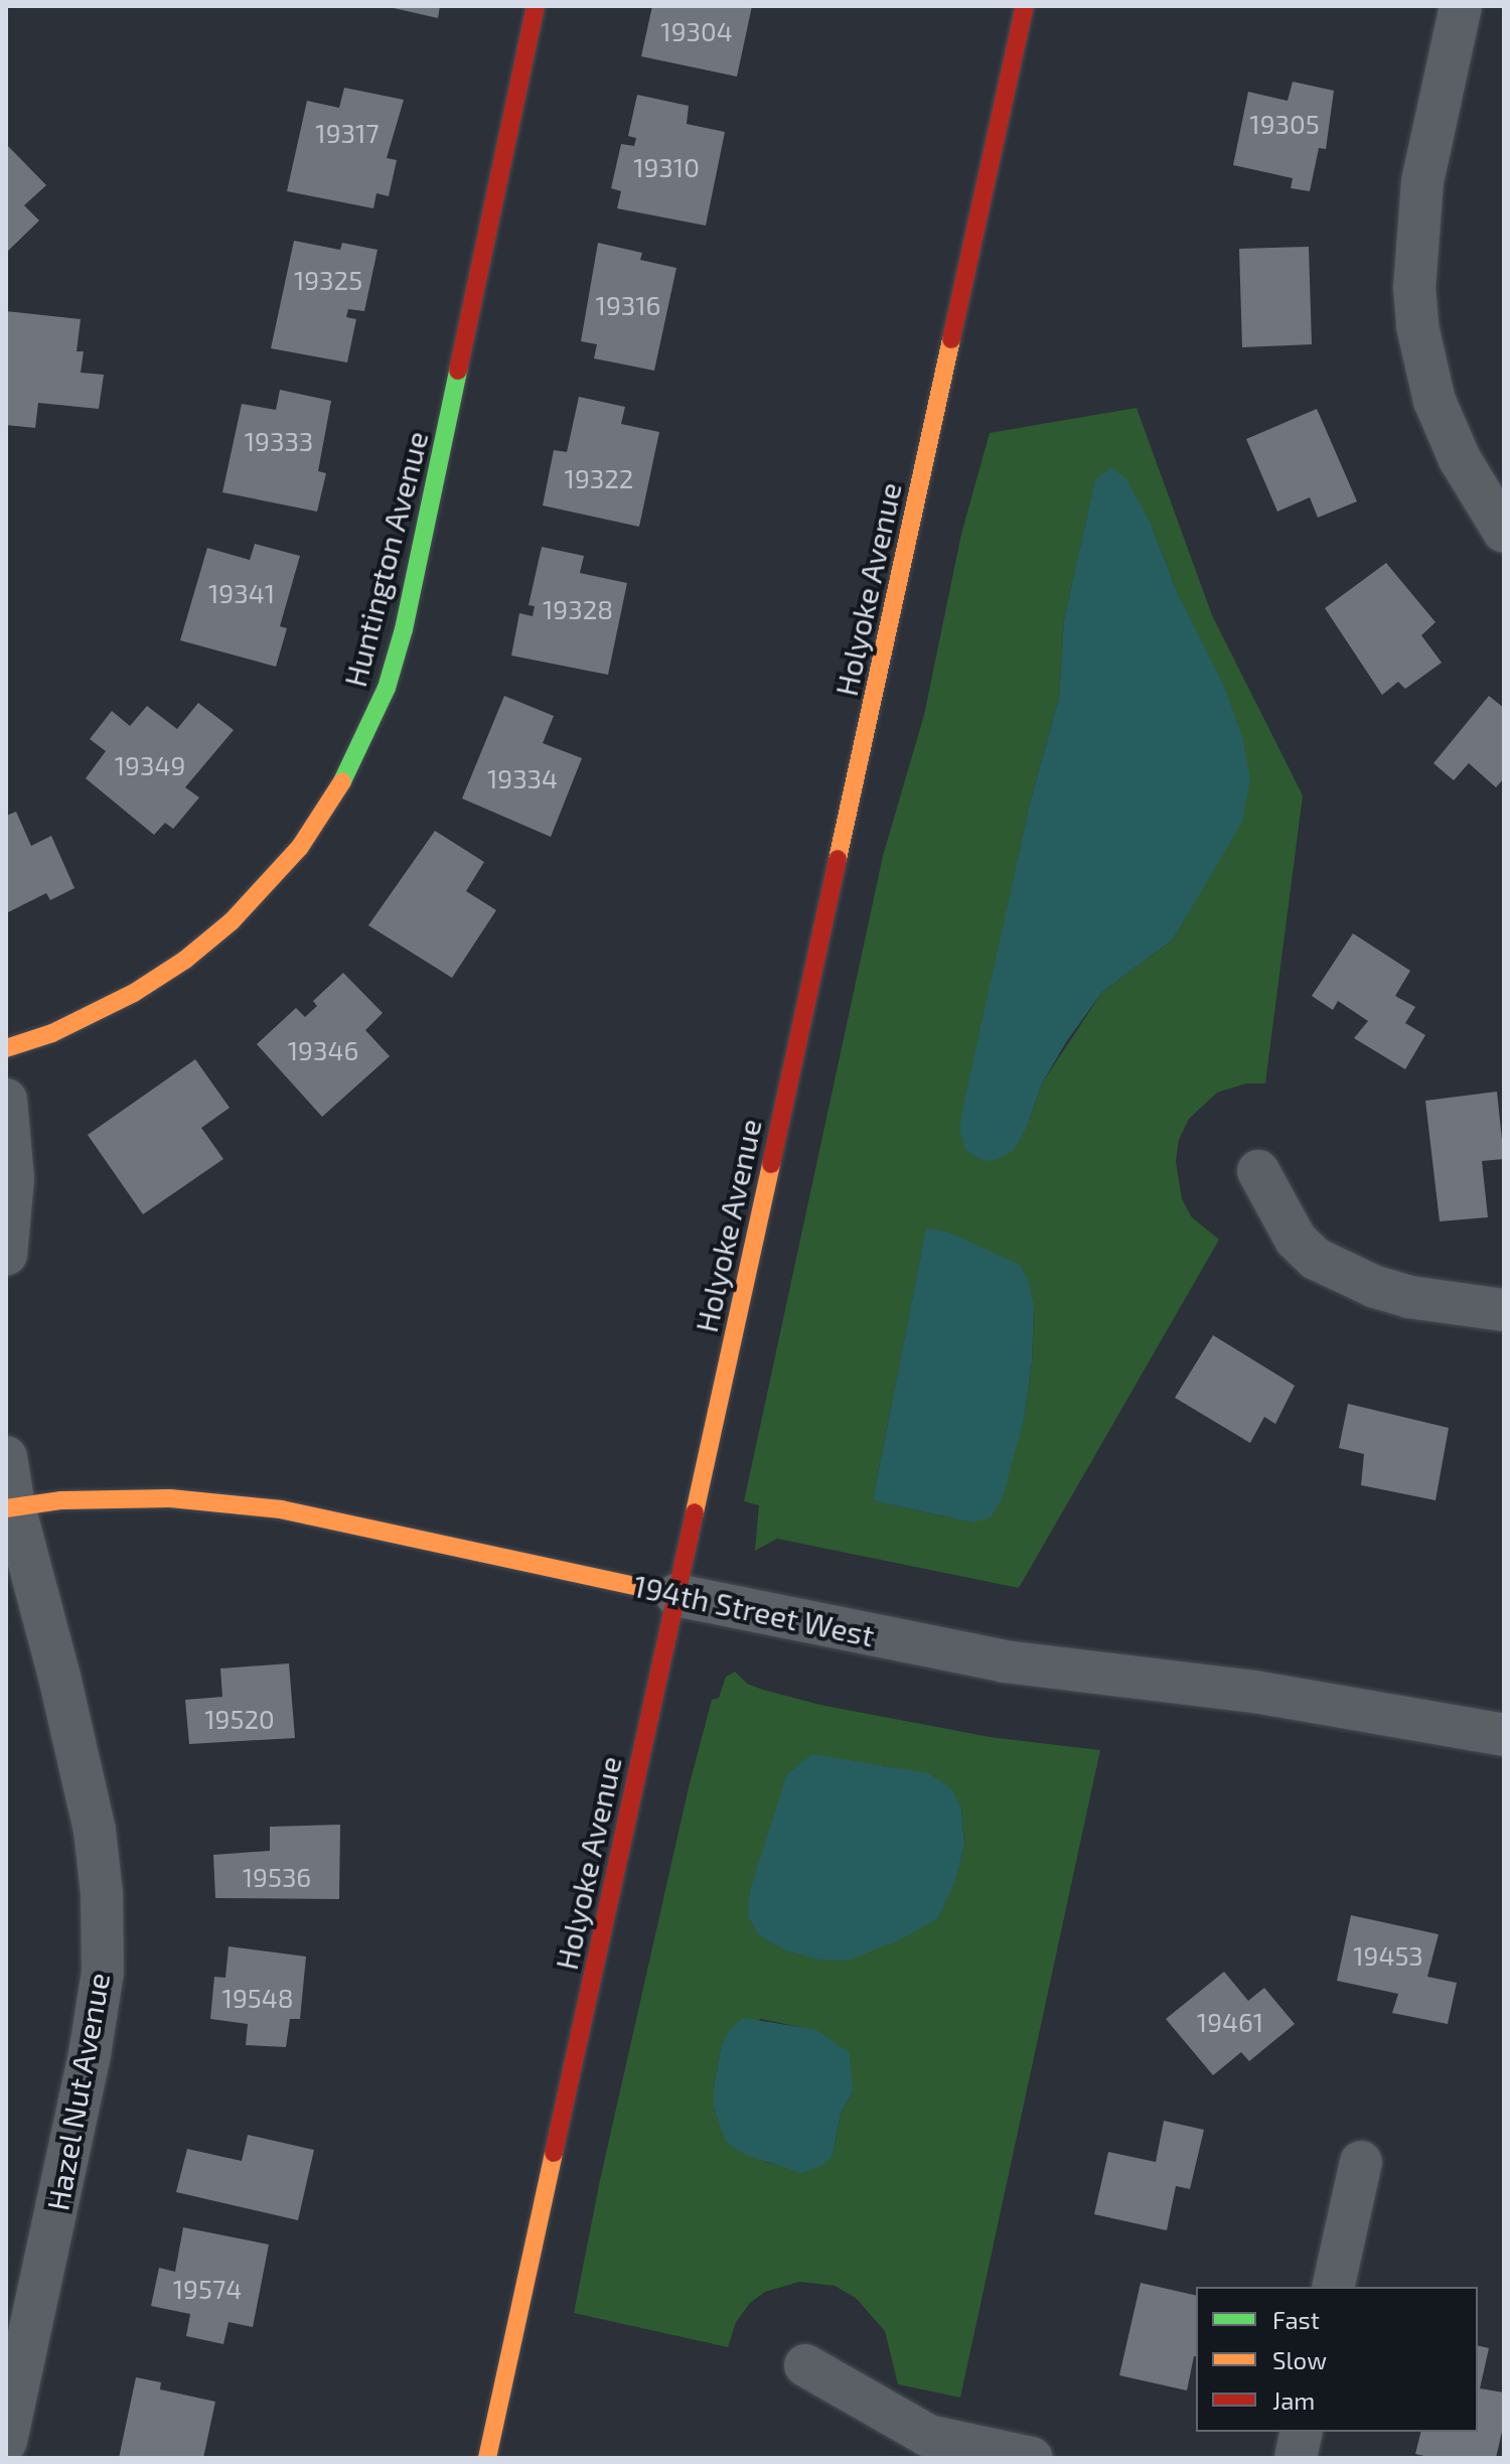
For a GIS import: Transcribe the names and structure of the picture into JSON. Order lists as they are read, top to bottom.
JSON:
{
  "streets": {
    "street": [
      "Huntington Avenue",
      "Holyoke Avenue",
      "194th Street West",
      "Hazel Nut Avenue"
    ]
  },
  "crossings": [
    ["Holyoke Avenue", "194th Street West"],
    ["194th Street West", "Hazel Nut Avenue"]
  ],
  "house_numbers": [
    "19304",
    "19305",
    "19317",
    "19310",
    "19325",
    "19316",
    "19333",
    "19322",
    "19341",
    "19328",
    "19349",
    "19334",
    "19346",
    "19520",
    "19536",
    "19453",
    "19548",
    "19461",
    "19574"
  ],
  "legend": ["Fast", "Slow", "Jam"]
}
